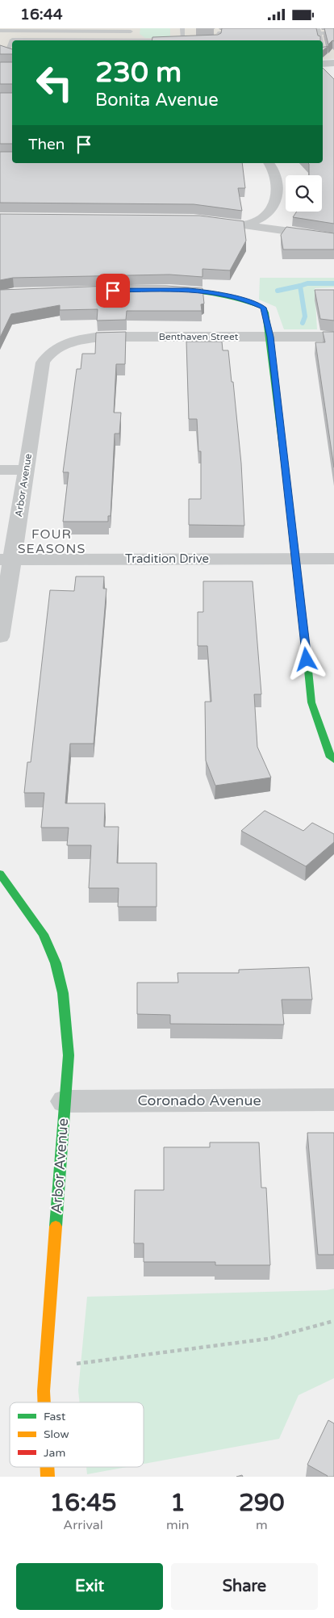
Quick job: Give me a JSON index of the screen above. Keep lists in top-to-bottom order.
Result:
{
  "streets": {
    "street": [
      "Benthaven Street",
      "Arbor Avenue",
      "Tradition Drive",
      "Coronado Avenue"
    ]
  },
  "crossings": [
    ["Benthaven Street", "Arbor Avenue"],
    ["Arbor Avenue", "Tradition Drive"],
    ["Arbor Avenue", "Coronado Avenue"]
  ],
  "districts": ["FOUR SEASONS"],
  "legend": ["Fast", "Slow", "Jam"],
  "page": {
    "status": "16:44",
    "turn": ["230 m", "Bonita Avenue"],
    "then": "Then",
    "eta": [
      "16:45",
      "Arrival",
      "1",
      "min",
      "290",
      "m"
    ],
    "buttons": ["Exit", "Share"]
  }
}
